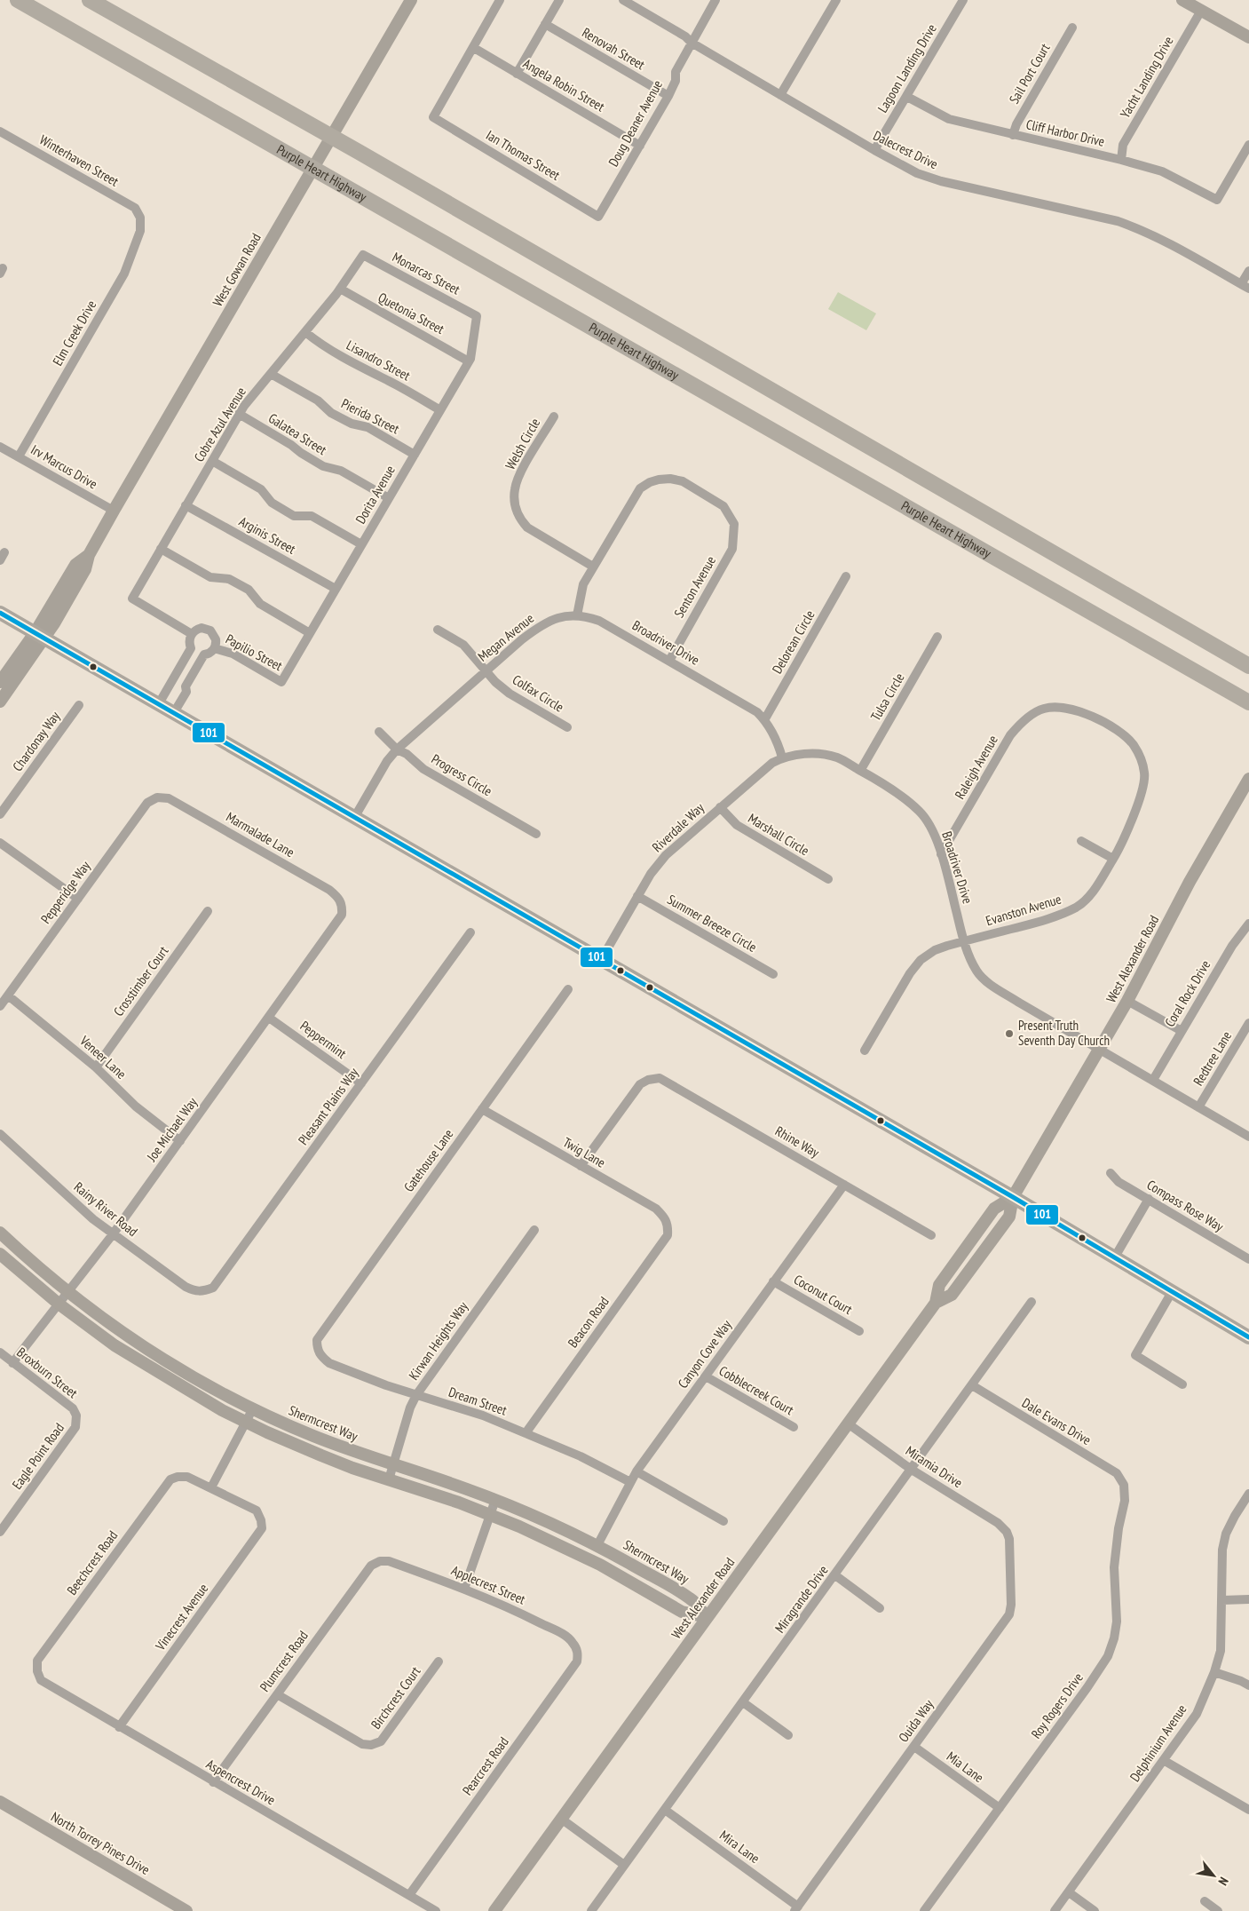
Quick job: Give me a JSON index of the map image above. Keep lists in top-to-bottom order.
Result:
{
  "streets": {
    "highway": ["Purple Heart Highway"],
    "street": [
      "Renovah Street",
      "Lagoon Landing Drive",
      "Sail Port Court",
      "Yacht Landing Drive",
      "Angela Robin Street",
      "Doug Deaner Avenue",
      "Cliff Harbor Drive",
      "Dalecrest Drive",
      "Ian Thomas Street",
      "Winterhaven Street",
      "West Gowan Road",
      "Monarcas Street",
      "Quetonia Street",
      "Elm Creek Drive",
      "Lisandro Street",
      "Pierida Street",
      "Cobre Azul Avenue",
      "Galatea Street",
      "Welsh Circle",
      "Irv Marcus Drive",
      "Dorita Avenue",
      "Arginis Street",
      "Senton Avenue",
      "Megan Avenue",
      "Delorean Circle",
      "Broadriver Drive",
      "Papilio Street",
      "Colfax Circle",
      "Tulsa Circle",
      "Chardonay Way",
      "Raleigh Avenue",
      "Progress Circle",
      "Riverdale Way",
      "Marmalade Lane",
      "Marshall Circle",
      "Pepperidge Way",
      "Evanston Avenue",
      "Summer Breeze Circle",
      "West Alexander Road",
      "Crosstimber Court",
      "Coral Rock Drive",
      "Peppermint",
      "Veneer Lane",
      "Redtree Lane",
      "Pleasant Plains Way",
      "Joe Michael Way",
      "Rhine Way",
      "Twig Lane",
      "Gatehouse Lane",
      "Compass Rose Way",
      "Rainy River Road",
      "Coconut Court",
      "Beacon Road",
      "Kirwan Heights Way",
      "Canyon Cove Way",
      "Broxburn Street",
      "Cobblecreek Court",
      "Dream Street",
      "Dale Evans Drive",
      "Shermcrest Way",
      "Eagle Point Road",
      "Miramia Drive",
      "Beechcrest Road",
      "Applecrest Street",
      "Miragrande Drive",
      "Vinecrest Avenue",
      "Plumcrest Road",
      "Birchcrest Court",
      "Roy Rogers Drive",
      "Ouida Way",
      "Delphinium Avenue",
      "Pearcrest Road",
      "Mia Lane",
      "Aspencrest Drive",
      "North Torrey Pines Drive",
      "Mira Lane"
    ]
  },
  "crossings": [
    ["Renovah Street", "Doug Deaner Avenue"],
    ["Lagoon Landing Drive", "Cliff Harbor Drive"],
    ["Lagoon Landing Drive", "Dalecrest Drive"],
    ["Sail Port Court", "Cliff Harbor Drive"],
    ["Yacht Landing Drive", "Cliff Harbor Drive"],
    ["Angela Robin Street", "Doug Deaner Avenue"],
    ["Angela Robin Street", "Ian Thomas Street"],
    ["Doug Deaner Avenue", "Dalecrest Drive"],
    ["Doug Deaner Avenue", "Ian Thomas Street"],
    ["Winterhaven Street", "Elm Creek Drive"],
    ["West Gowan Road", "Irv Marcus Drive"],
    ["Monarcas Street", "Cobre Azul Avenue"],
    ["Monarcas Street", "Dorita Avenue"],
    ["Quetonia Street", "Cobre Azul Avenue"],
    ["Quetonia Street", "Dorita Avenue"],
    ["Elm Creek Drive", "Irv Marcus Drive"],
    ["Lisandro Street", "Cobre Azul Avenue"],
    ["Lisandro Street", "Dorita Avenue"],
    ["Pierida Street", "Cobre Azul Avenue"],
    ["Pierida Street", "Dorita Avenue"],
    ["Cobre Azul Avenue", "Galatea Street"],
    ["Cobre Azul Avenue", "Arginis Street"],
    ["Cobre Azul Avenue", "Papilio Street"],
    ["Galatea Street", "Dorita Avenue"],
    ["Welsh Circle", "Senton Avenue"],
    ["Dorita Avenue", "Arginis Street"],
    ["Dorita Avenue", "Papilio Street"],
    ["Senton Avenue", "Broadriver Drive"],
    ["Megan Avenue", "Broadriver Drive"],
    ["Megan Avenue", "Colfax Circle"],
    ["Megan Avenue", "Progress Circle"],
    ["Delorean Circle", "Broadriver Drive"],
    ["Broadriver Drive", "Tulsa Circle"],
    ["Broadriver Drive", "Raleigh Avenue"],
    ["Broadriver Drive", "Riverdale Way"],
    ["Broadriver Drive", "Evanston Avenue"],
    ["Broadriver Drive", "West Alexander Road"],
    ["Broadriver Drive", "Coral Rock Drive"],
    ["Broadriver Drive", "Redtree Lane"],
    ["Raleigh Avenue", "Evanston Avenue"],
    ["Riverdale Way", "Marshall Circle"],
    ["Riverdale Way", "Summer Breeze Circle"],
    ["Marmalade Lane", "Pepperidge Way"],
    ["Marmalade Lane", "Joe Michael Way"],
    ["Pepperidge Way", "Veneer Lane"],
    ["West Alexander Road", "Shermcrest Way"],
    ["West Alexander Road", "Miramia Drive"],
    ["Crosstimber Court", "Veneer Lane"],
    ["Peppermint", "Pleasant Plains Way"],
    ["Peppermint", "Joe Michael Way"],
    ["Veneer Lane", "Joe Michael Way"],
    ["Pleasant Plains Way", "Rainy River Road"],
    ["Joe Michael Way", "Rainy River Road"],
    ["Joe Michael Way", "Broxburn Street"],
    ["Joe Michael Way", "Shermcrest Way"],
    ["Rhine Way", "Twig Lane"],
    ["Rhine Way", "Canyon Cove Way"],
    ["Twig Lane", "Gatehouse Lane"],
    ["Twig Lane", "Beacon Road"],
    ["Gatehouse Lane", "Dream Street"],
    ["Coconut Court", "Canyon Cove Way"],
    ["Beacon Road", "Dream Street"],
    ["Kirwan Heights Way", "Dream Street"],
    ["Kirwan Heights Way", "Shermcrest Way"],
    ["Canyon Cove Way", "Cobblecreek Court"],
    ["Canyon Cove Way", "Dream Street"],
    ["Canyon Cove Way", "Shermcrest Way"],
    ["Broxburn Street", "Eagle Point Road"],
    ["Dale Evans Drive", "Miragrande Drive"],
    ["Dale Evans Drive", "Roy Rogers Drive"],
    ["Miramia Drive", "Miragrande Drive"],
    ["Miramia Drive", "Ouida Way"],
    ["Beechcrest Road", "Vinecrest Avenue"],
    ["Beechcrest Road", "Aspencrest Drive"],
    ["Applecrest Street", "Plumcrest Road"],
    ["Applecrest Street", "Pearcrest Road"],
    ["Miragrande Drive", "Mira Lane"],
    ["Vinecrest Avenue", "Aspencrest Drive"],
    ["Plumcrest Road", "Birchcrest Court"],
    ["Plumcrest Road", "Aspencrest Drive"],
    ["Roy Rogers Drive", "Mia Lane"],
    ["Ouida Way", "Mia Lane"],
    ["Ouida Way", "Mira Lane"],
    ["Pearcrest Road", "Aspencrest Drive"]
  ],
  "places": ["Present Truth Seventh Day Church"],
  "lines": ["transit line 101"],
  "north": "bottom right"
}
